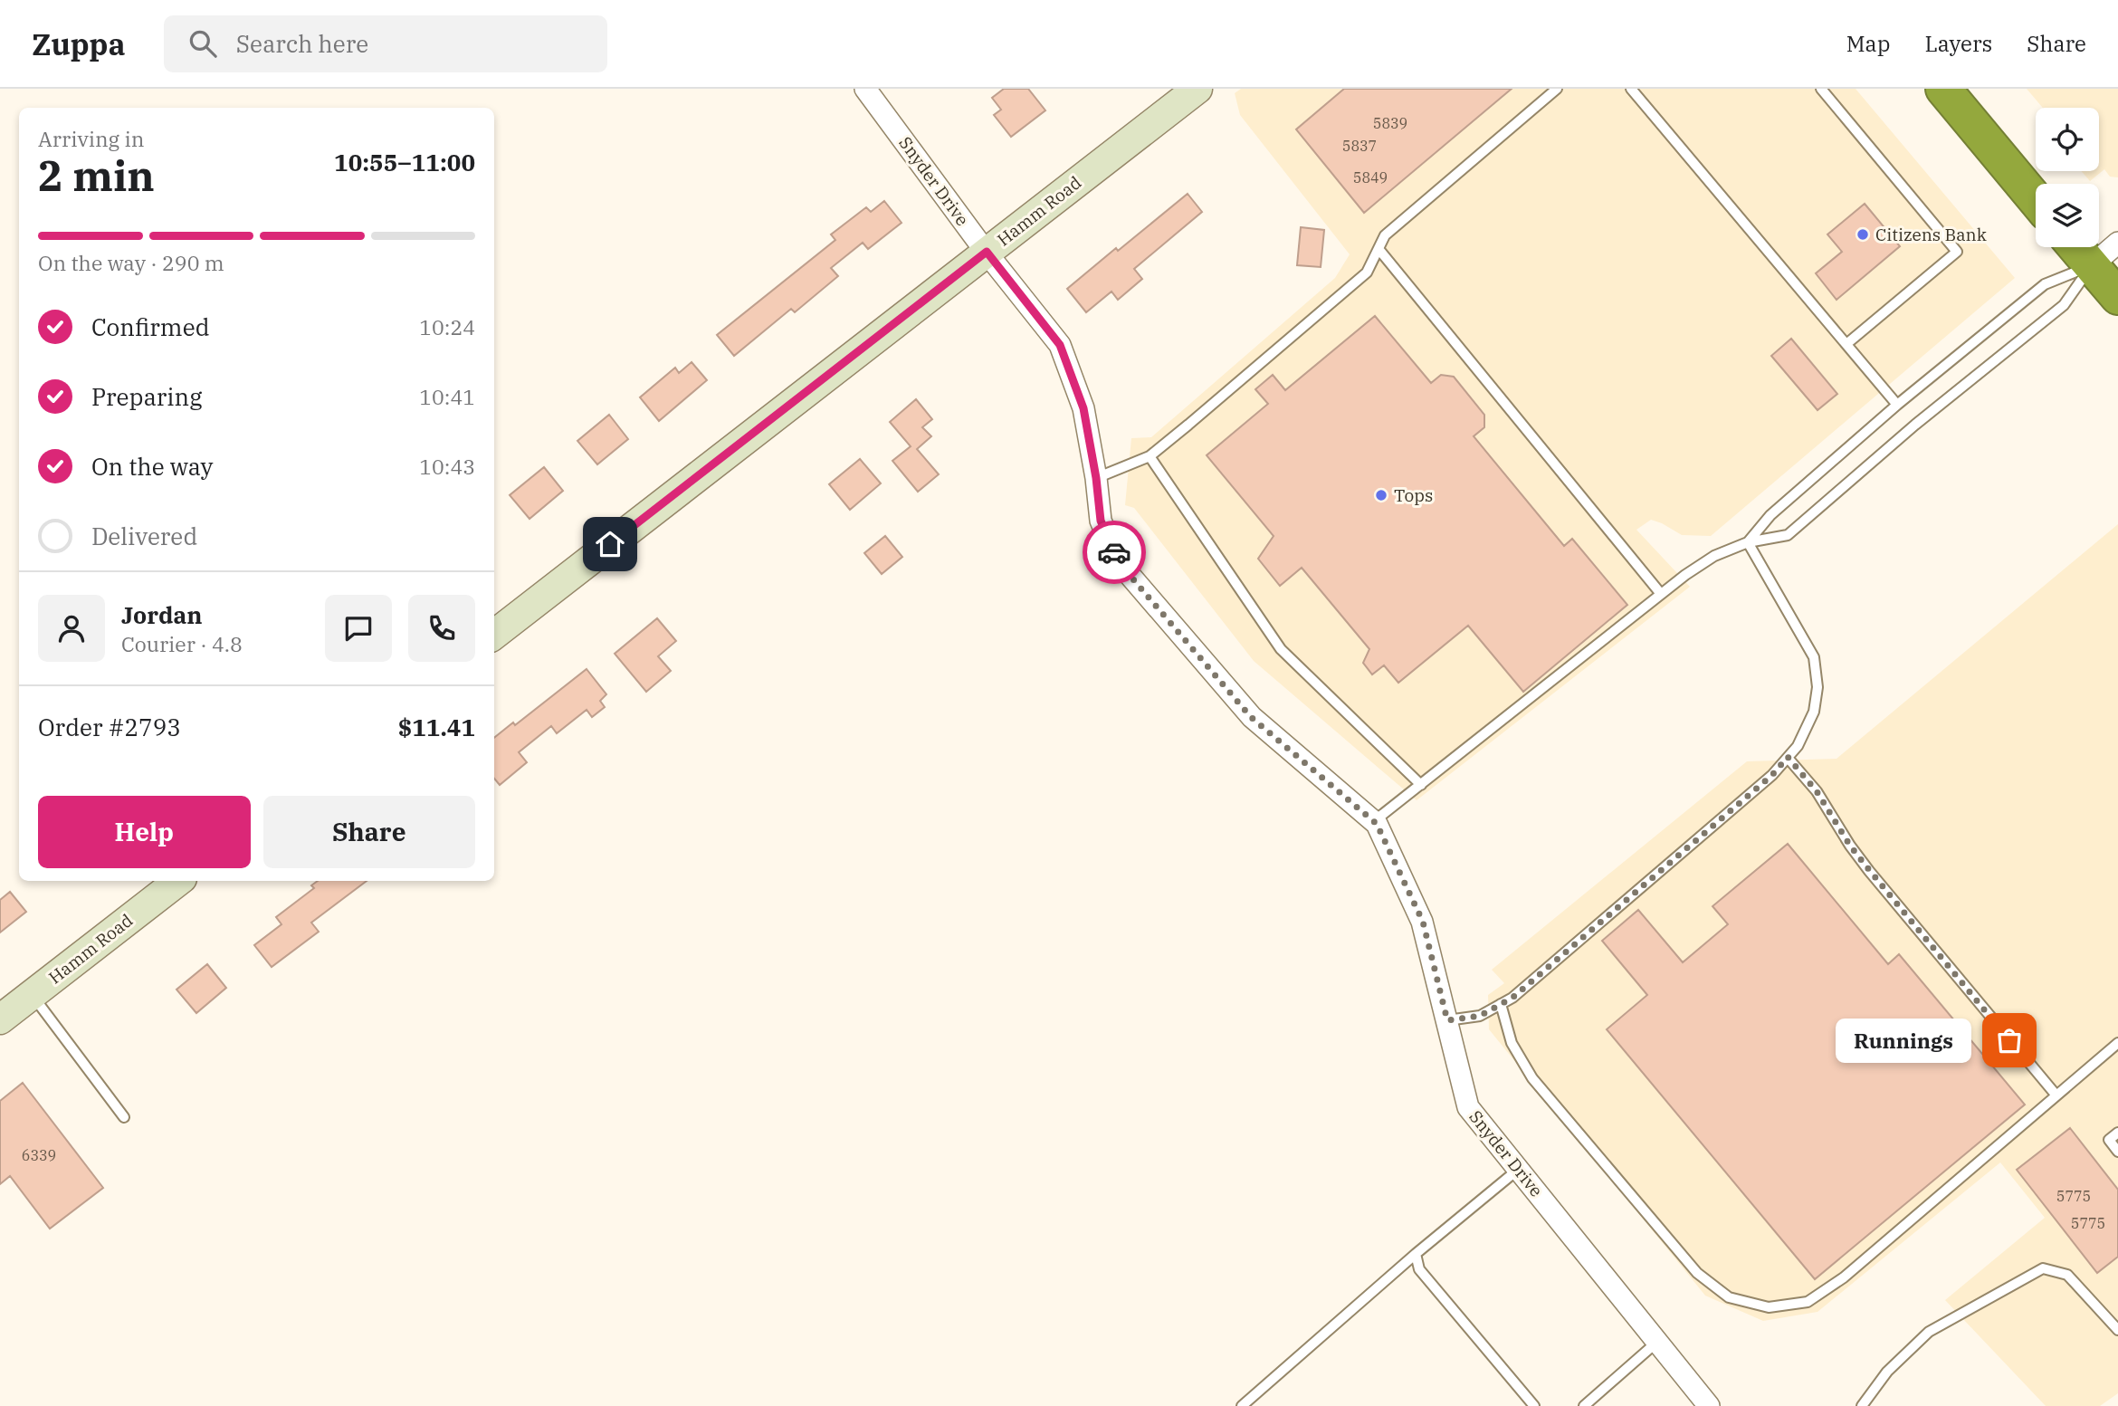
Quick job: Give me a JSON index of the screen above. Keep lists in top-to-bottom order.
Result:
{
  "streets": {
    "street": ["Snyder Drive", "Hamm Road"]
  },
  "crossings": [
    ["Snyder Drive", "Hamm Road"]
  ],
  "places": ["Citizens Bank", "Tops", "Runnings"],
  "house_numbers": [
    "5839",
    "5837",
    "5849",
    "6339",
    "5775",
    "5775"
  ],
  "page": {
    "header": "Zuppa",
    "search": "Search here",
    "nav": ["Map", "Layers", "Share"],
    "heading": ["2 min", "Arriving in", "10:55–11:00"],
    "panel": [
      "Jordan",
      "Courier · 4.8",
      "Order #2793",
      "$11.41"
    ],
    "bar": "On the way · 290 m",
    "list": [
      ["Confirmed", "10:24"],
      ["Preparing", "10:41"],
      ["On the way", "10:43"],
      "Delivered"
    ],
    "buttons": ["Help", "Share"],
    "bubble": "Runnings"
  }
}
